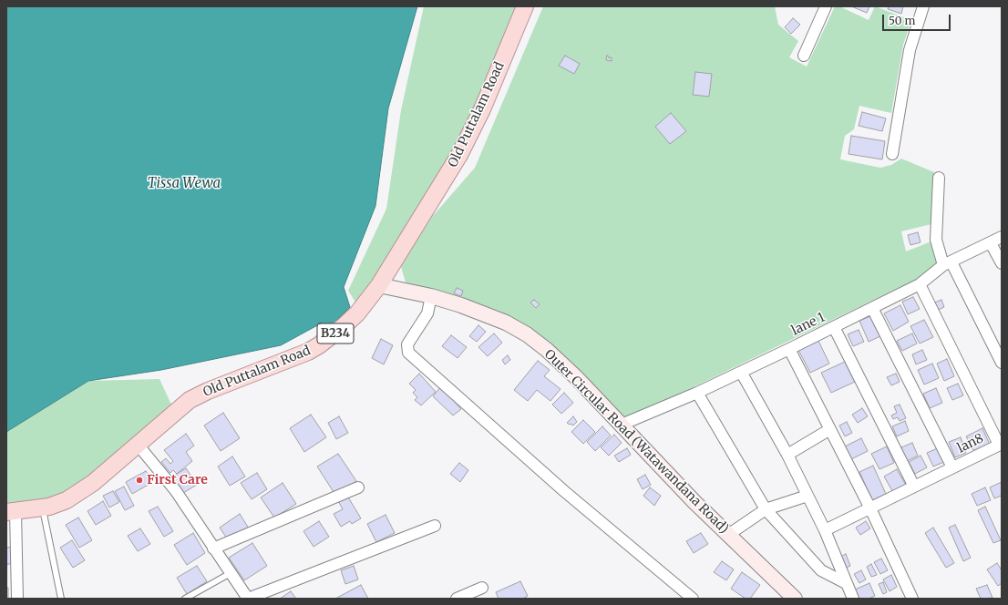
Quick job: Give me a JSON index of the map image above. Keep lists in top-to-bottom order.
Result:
{
  "streets": {
    "main road": ["Old Puttalam Road", "B234", "Outer Circular Road (Watawandana Road)"],
    "street": ["lane 1", "lan8"]
  },
  "crossings": [
    ["Old Puttalam Road", "Outer Circular Road (Watawandana Road)"],
    ["lane 1", "Outer Circular Road (Watawandana Road)"]
  ],
  "water": ["Tissa Wewa"],
  "places": ["First Care"],
  "scale_bar": "50 m"
}
